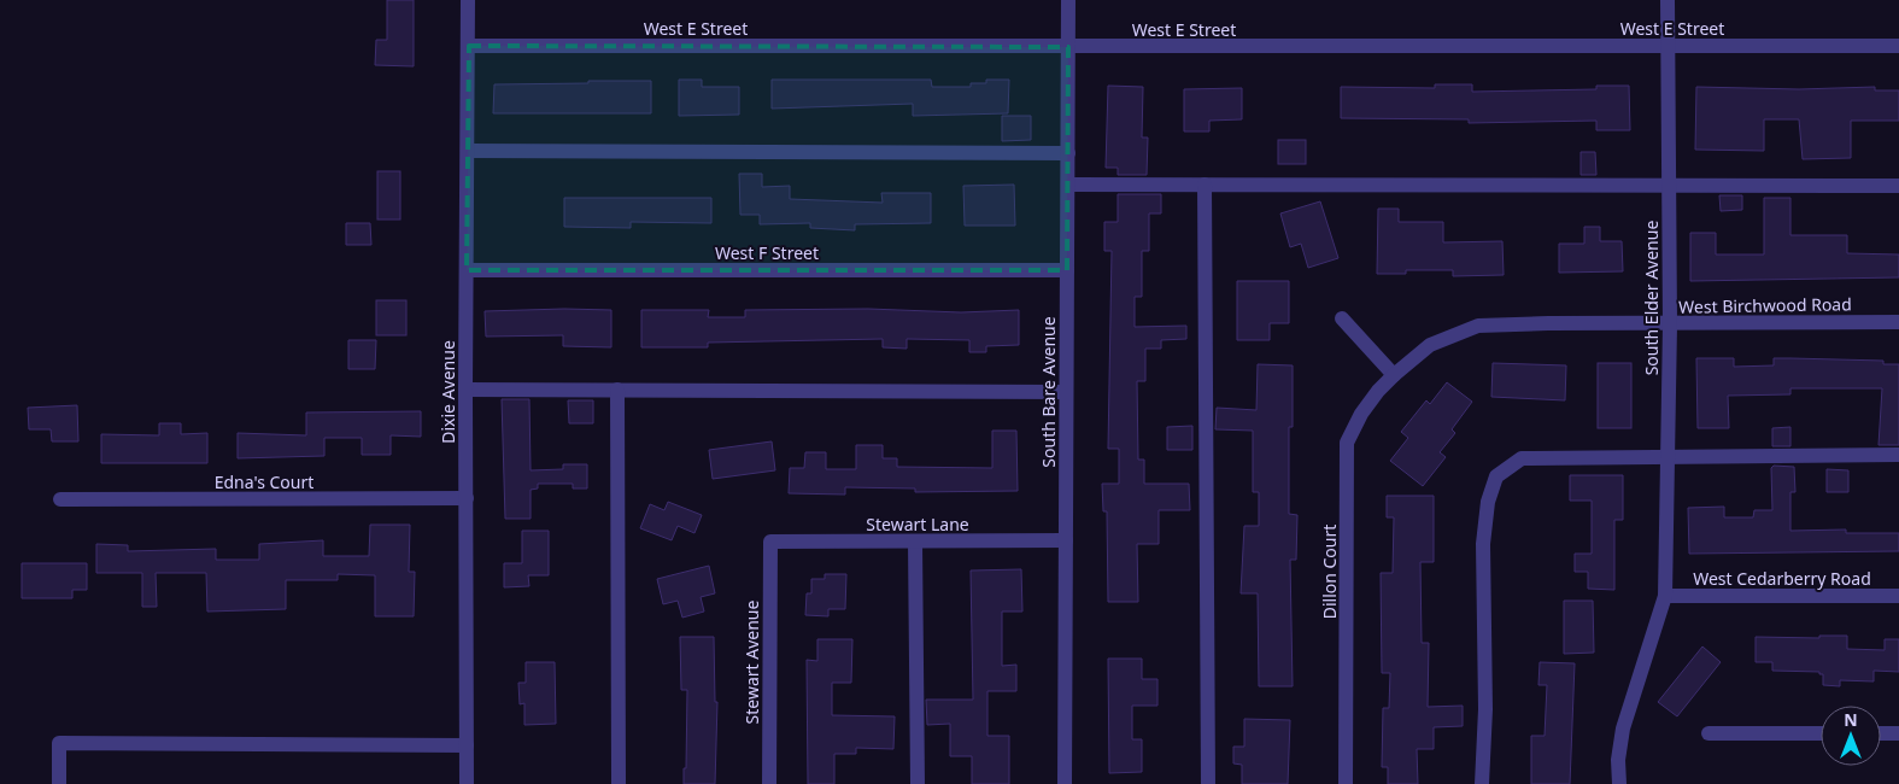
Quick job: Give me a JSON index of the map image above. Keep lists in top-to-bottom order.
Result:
{
  "streets": {
    "street": [
      "West E Street",
      "West F Street",
      "South Elder Avenue",
      "West Birchwood Road",
      "Dixie Avenue",
      "South Bare Avenue",
      "Edna's Court",
      "Stewart Lane",
      "Dillon Court",
      "West Cedarberry Road",
      "Stewart Avenue"
    ]
  },
  "crossings": [
    ["West E Street", "South Elder Avenue"],
    ["West E Street", "Dixie Avenue"],
    ["West E Street", "South Bare Avenue"],
    ["West F Street", "Dixie Avenue"],
    ["West F Street", "South Bare Avenue"],
    ["South Elder Avenue", "West Birchwood Road"],
    ["South Elder Avenue", "West Cedarberry Road"],
    ["West Birchwood Road", "Dillon Court"],
    ["Dixie Avenue", "Edna's Court"],
    ["South Bare Avenue", "Stewart Lane"],
    ["Stewart Lane", "Stewart Avenue"]
  ],
  "north": "top"
}
